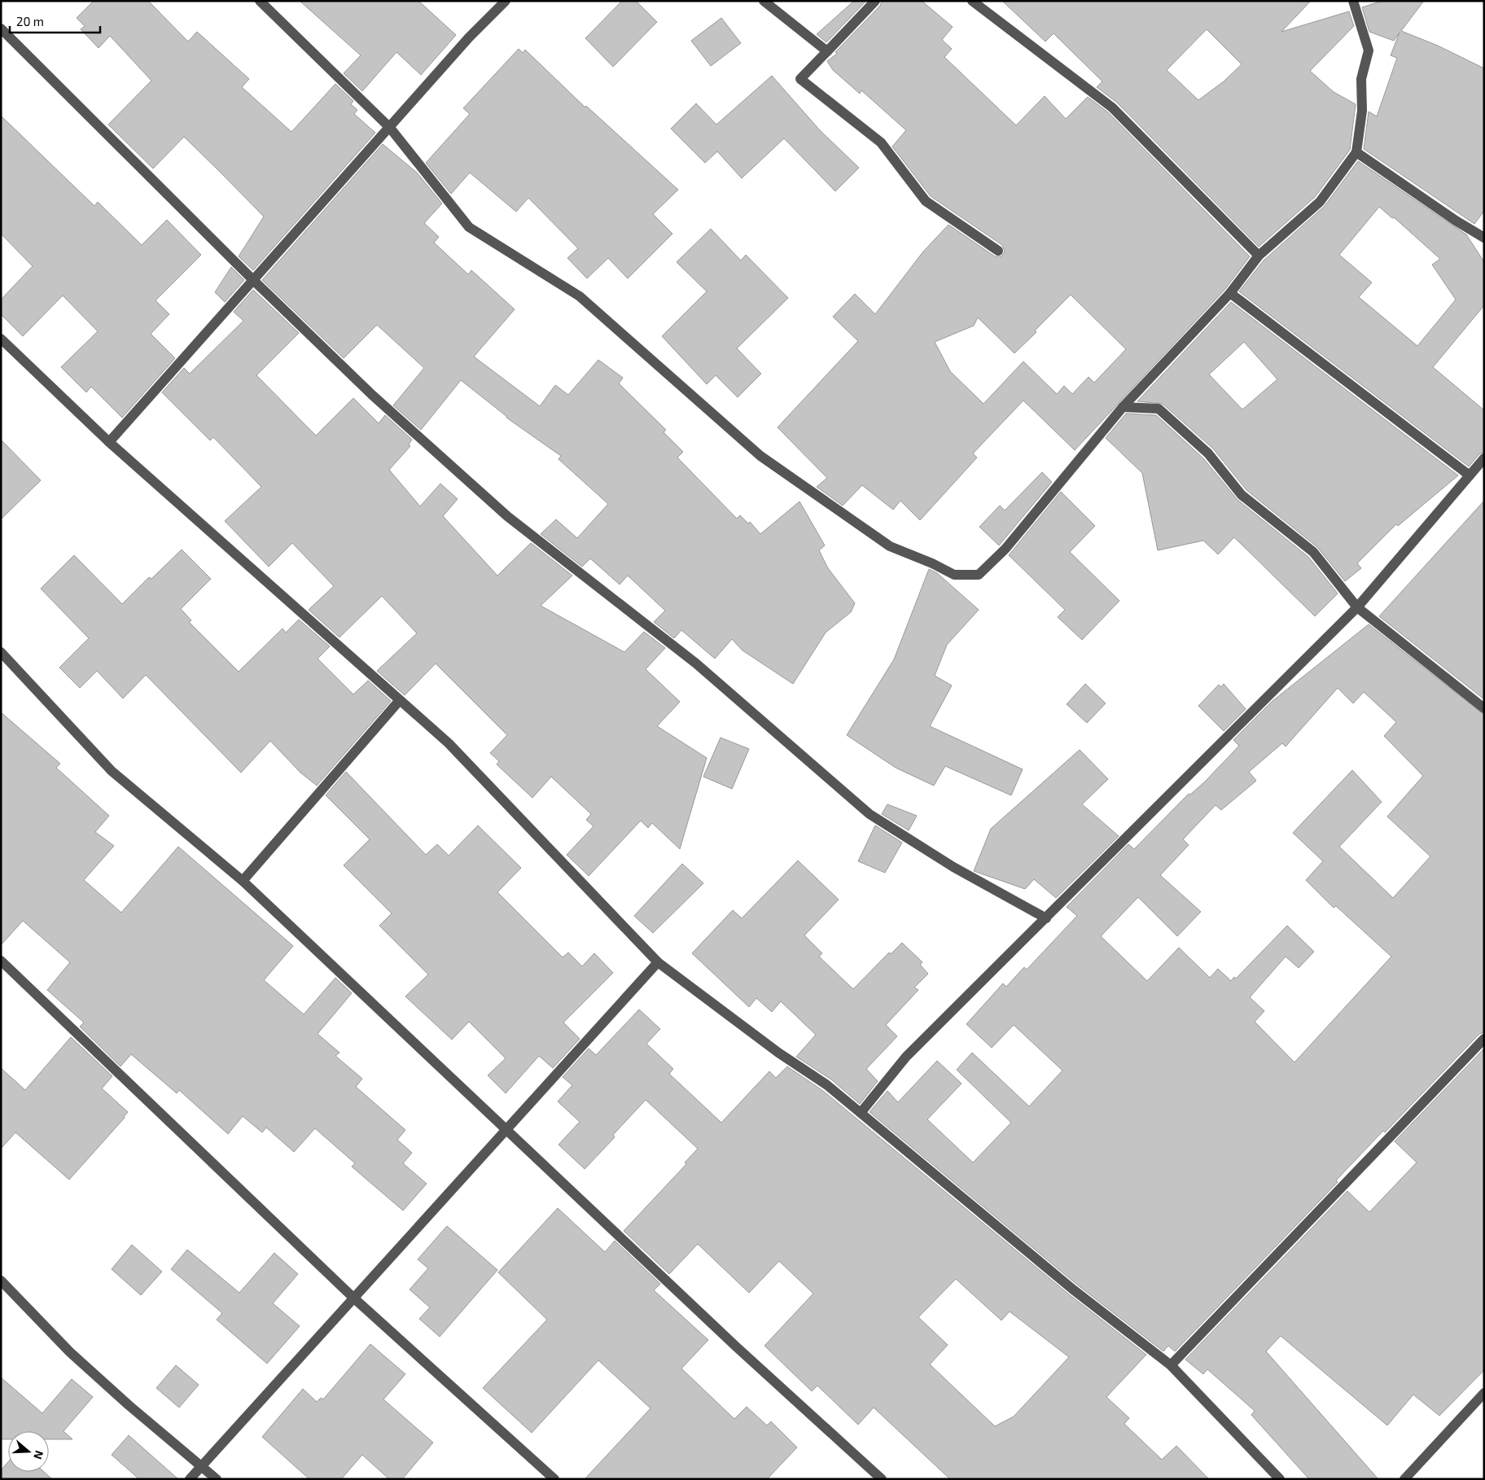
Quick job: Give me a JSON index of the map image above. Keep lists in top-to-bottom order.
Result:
{
  "scale_bar": "20 m",
  "north": "right"
}
